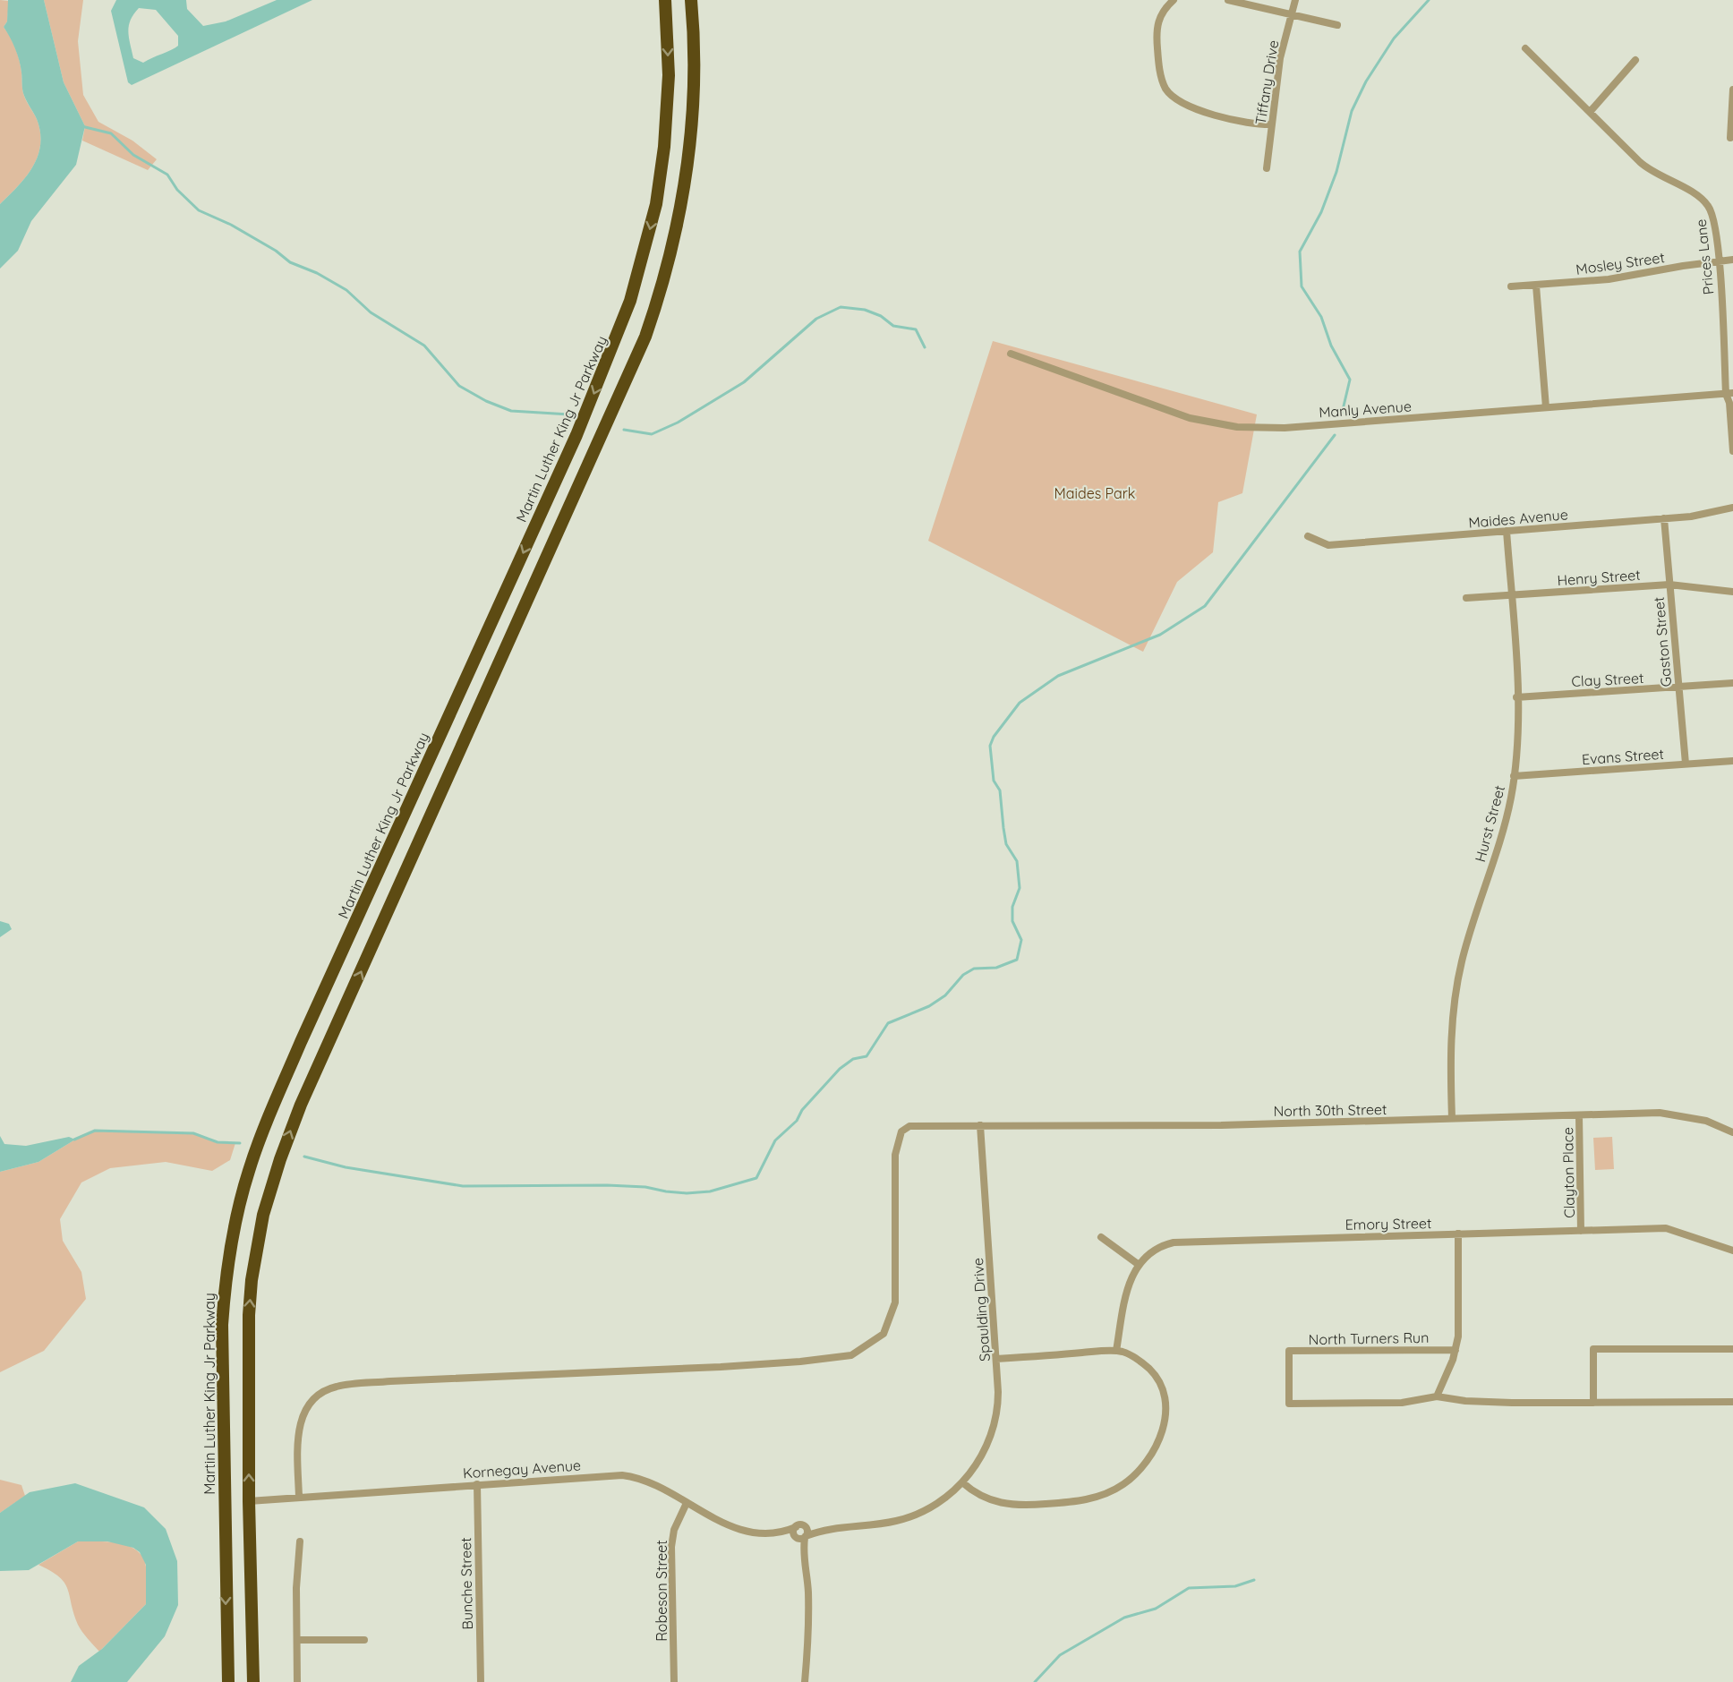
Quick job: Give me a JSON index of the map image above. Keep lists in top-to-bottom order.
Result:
{
  "streets": {
    "highway": ["Martin Luther King Jr Parkway"],
    "street": [
      "Tiffany Drive",
      "Prices Lane",
      "Mosley Street",
      "Manly Avenue",
      "Maides Avenue",
      "Henry Street",
      "Gaston Street",
      "Clay Street",
      "Evans Street",
      "Hurst Street",
      "North 30th Street",
      "Clayton Place",
      "Emory Street",
      "Spaulding Drive",
      "North Turners Run",
      "Kornegay Avenue",
      "Bunche Street",
      "Robeson Street"
    ]
  },
  "crossings": [
    ["Prices Lane", "Mosley Street"],
    ["Prices Lane", "Manly Avenue"],
    ["Maides Avenue", "Gaston Street"],
    ["Maides Avenue", "Hurst Street"],
    ["Henry Street", "Gaston Street"],
    ["Henry Street", "Hurst Street"],
    ["Gaston Street", "Clay Street"],
    ["Gaston Street", "Evans Street"],
    ["Clay Street", "Hurst Street"],
    ["Evans Street", "Hurst Street"],
    ["Hurst Street", "North 30th Street"],
    ["North 30th Street", "Clayton Place"],
    ["North 30th Street", "Spaulding Drive"],
    ["North 30th Street", "Kornegay Avenue"],
    ["Clayton Place", "Emory Street"],
    ["Kornegay Avenue", "Bunche Street"],
    ["Kornegay Avenue", "Robeson Street"]
  ],
  "parks": ["Maides Park"]
}
